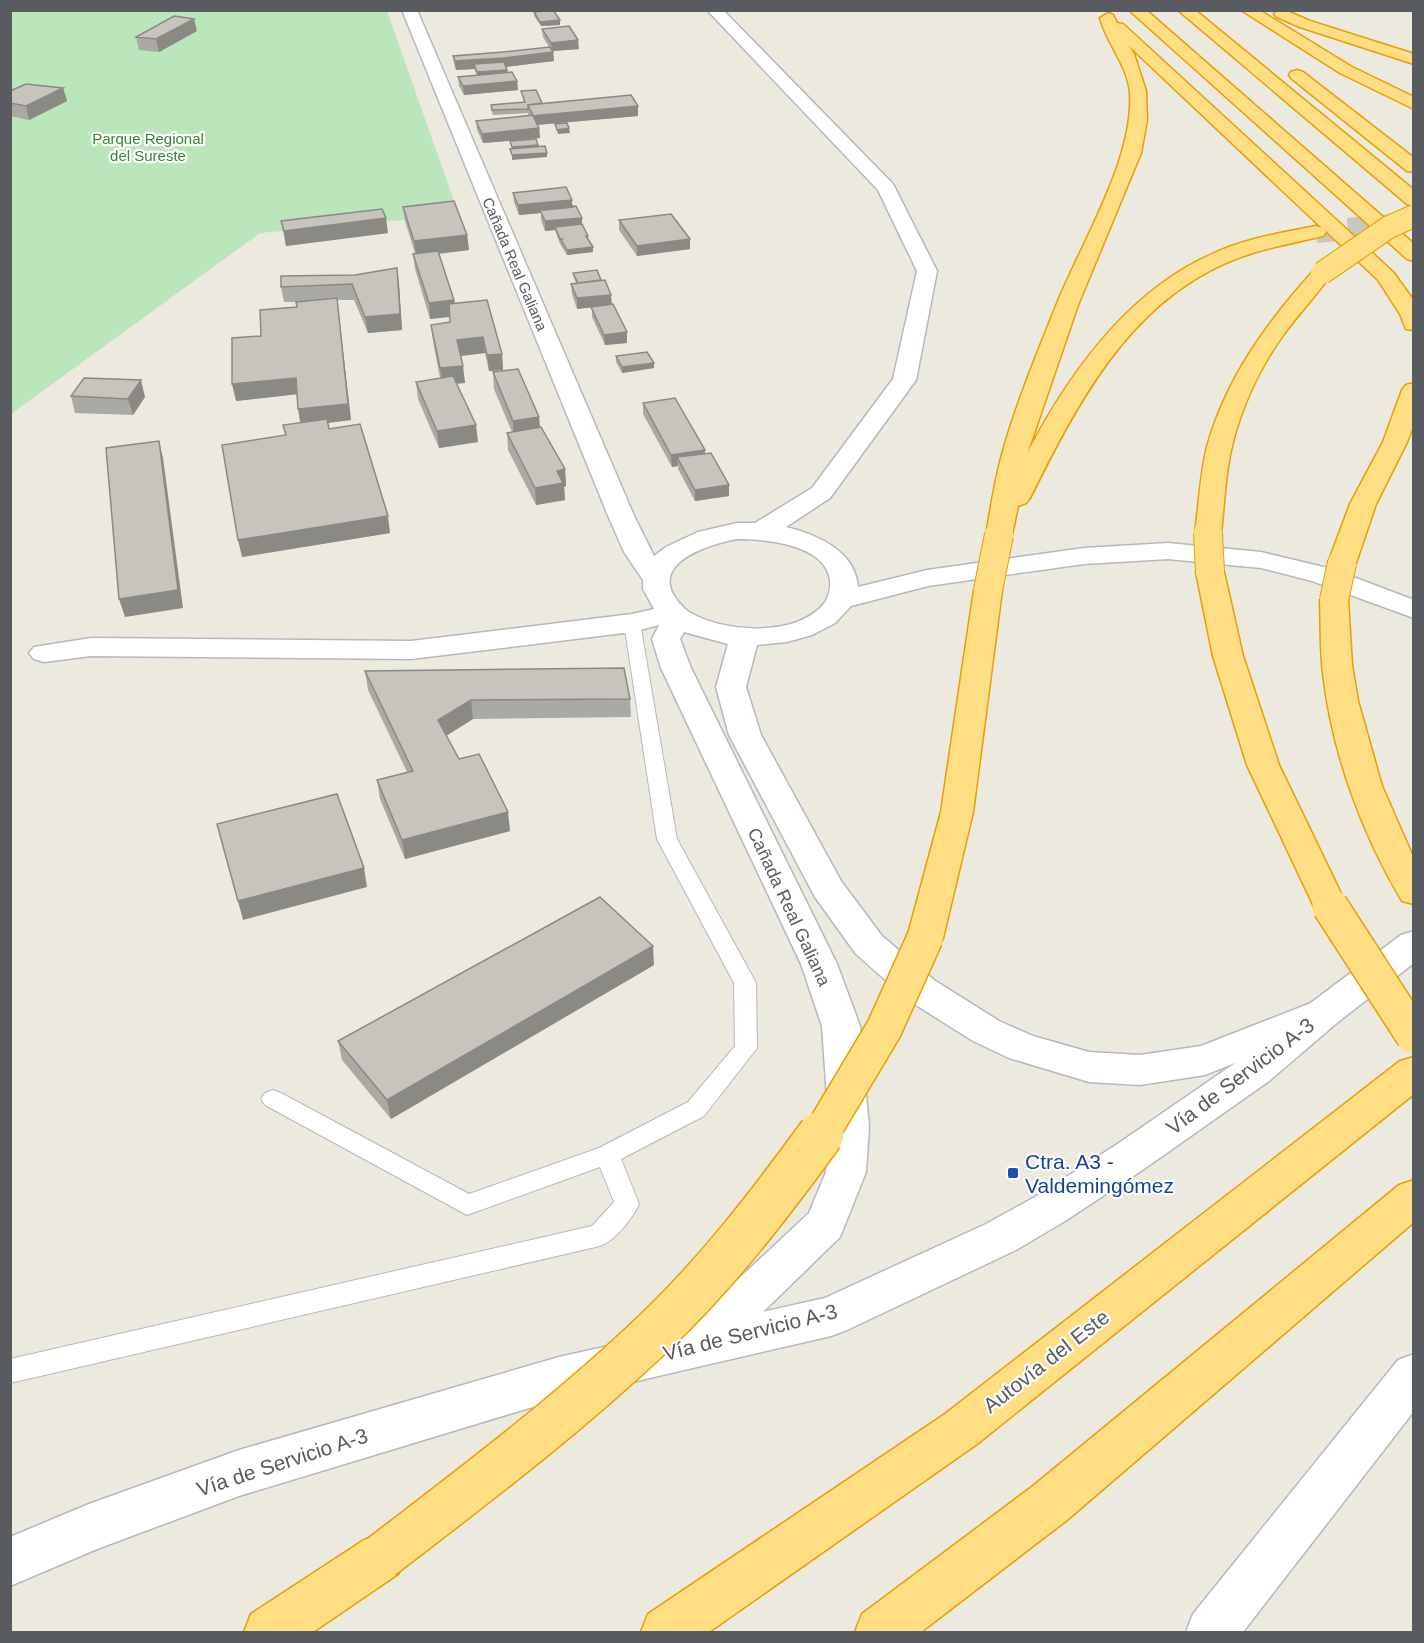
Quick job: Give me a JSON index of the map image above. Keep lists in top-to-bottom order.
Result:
{
  "streets": {
    "highway": ["Autovía del Este"],
    "street": ["Cañada Real Galiana", "Vía de Servicio A-3"]
  },
  "crossings": [
    ["Cañada Real Galiana", "Vía de Servicio A-3"]
  ],
  "parks": ["Parque Regional del Sureste"],
  "places": {
    "transit": ["Ctra. A3 - Valdemingómez"]
  }
}
